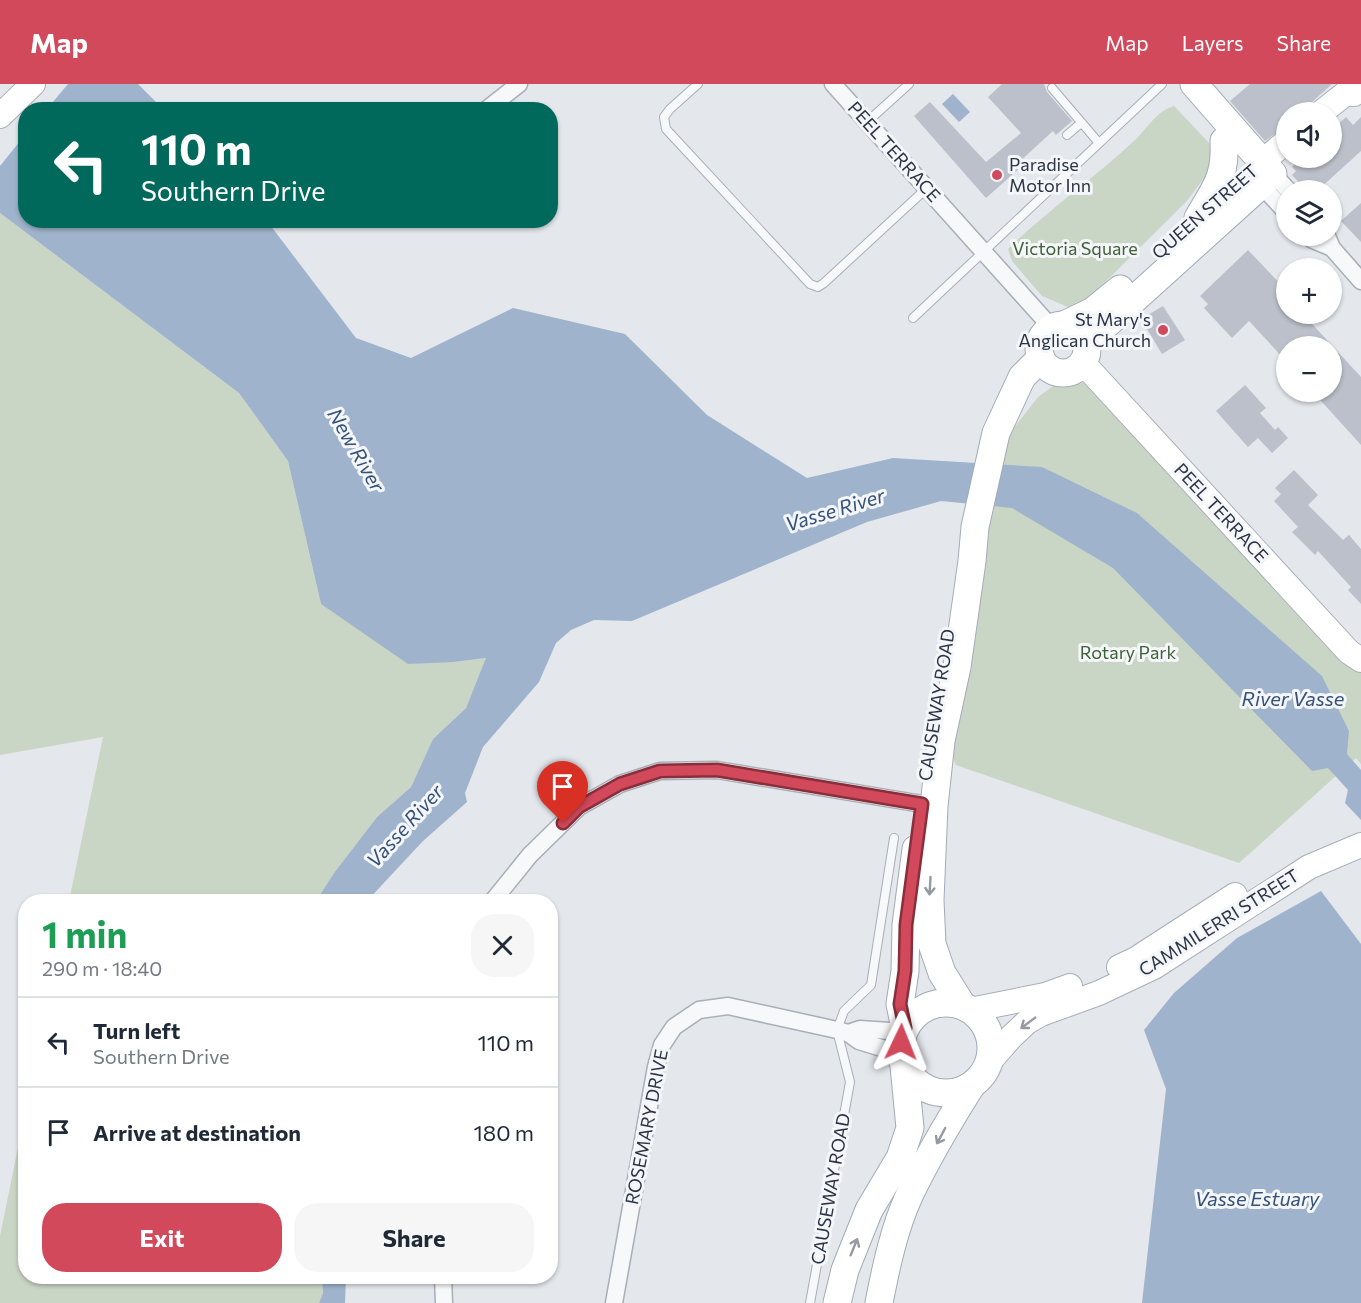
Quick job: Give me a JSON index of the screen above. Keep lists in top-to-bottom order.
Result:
{
  "streets": {
    "main road": [
      "PEEL TERRACE",
      "QUEEN STREET",
      "CAUSEWAY ROAD",
      "CAMMILERRI STREET"
    ],
    "street": ["ROSEMARY DRIVE"]
  },
  "crossings": [
    ["PEEL TERRACE", "QUEEN STREET"],
    ["PEEL TERRACE", "CAUSEWAY ROAD"],
    ["QUEEN STREET", "CAUSEWAY ROAD"],
    ["CAUSEWAY ROAD", "CAMMILERRI STREET"],
    ["CAUSEWAY ROAD", "ROSEMARY DRIVE"],
    ["CAMMILERRI STREET", "ROSEMARY DRIVE"]
  ],
  "water": [
    "New River",
    "Vasse River",
    "River Vasse",
    "Vasse Estuary"
  ],
  "parks": ["Victoria Square", "Rotary Park"],
  "places": ["Paradise Motor Inn", "St Mary's Anglican Church"],
  "page": {
    "header": "Map",
    "nav": ["Map", "Layers", "Share"],
    "map_buttons": ["+", "−"],
    "turn": ["110 m", "Southern Drive"],
    "heading": ["1 min", "290 m · 18:40"],
    "list": [
      {
        "name": "Turn left",
        "note": "Southern Drive",
        "value": "110 m"
      },
      {
        "name": "Arrive at destination",
        "value": "180 m"
      }
    ],
    "buttons": ["Exit", "Share"]
  }
}
